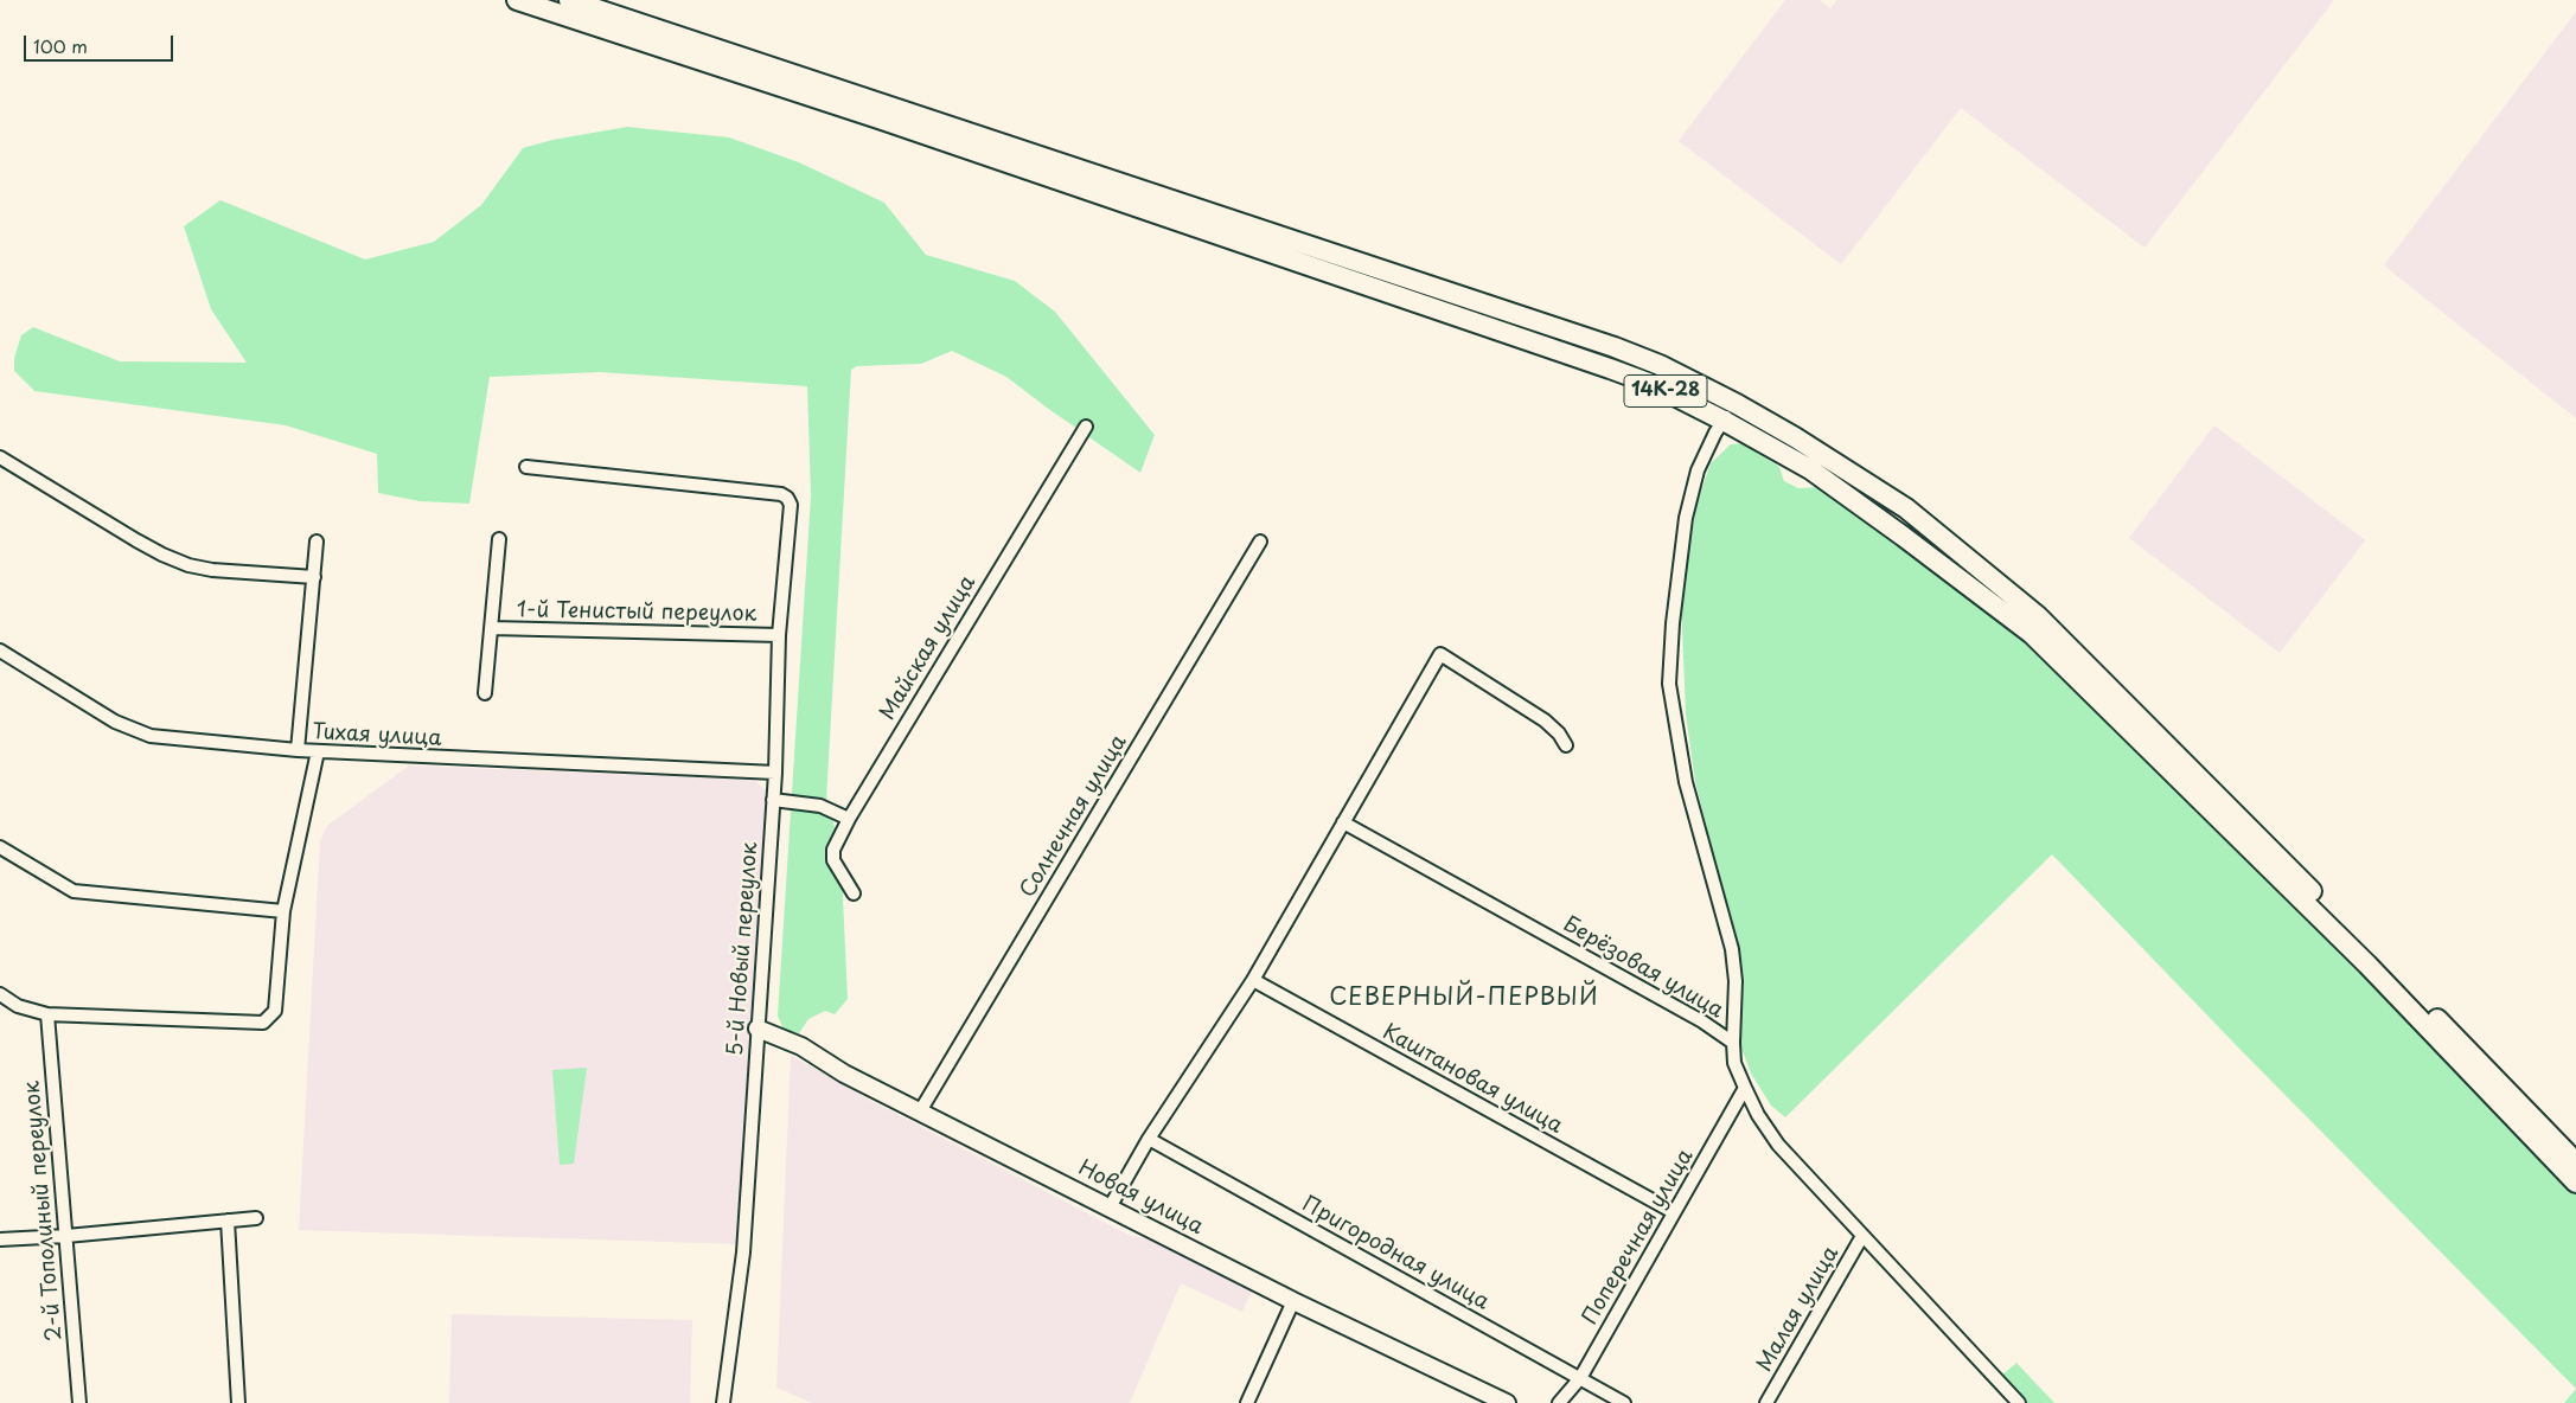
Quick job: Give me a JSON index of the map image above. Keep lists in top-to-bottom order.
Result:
{
  "streets": {
    "main road": ["14К-28"],
    "street": [
      "1-й Тенистый переулок",
      "Майская улица",
      "Тихая улица",
      "Солнечная улица",
      "5-й Новый переулок",
      "Берёзовая улица",
      "Каштановая улица",
      "Новая улица",
      "2-й Тополиный переулок",
      "Поперечная улица",
      "Пригородная улица",
      "Малая улица"
    ]
  },
  "crossings": [
    ["1-й Тенистый переулок", "5-й Новый переулок"],
    ["Тихая улица", "5-й Новый переулок"],
    ["Солнечная улица", "Новая улица"],
    ["5-й Новый переулок", "Новая улица"],
    ["Берёзовая улица", "Поперечная улица"],
    ["Берёзовая улица", "Малая улица"],
    ["Каштановая улица", "Поперечная улица"],
    ["Поперечная улица", "Пригородная улица"]
  ],
  "districts": ["СЕВЕРНЫЙ-ПЕРВЫЙ"],
  "scale_bar": "100 m"
}
